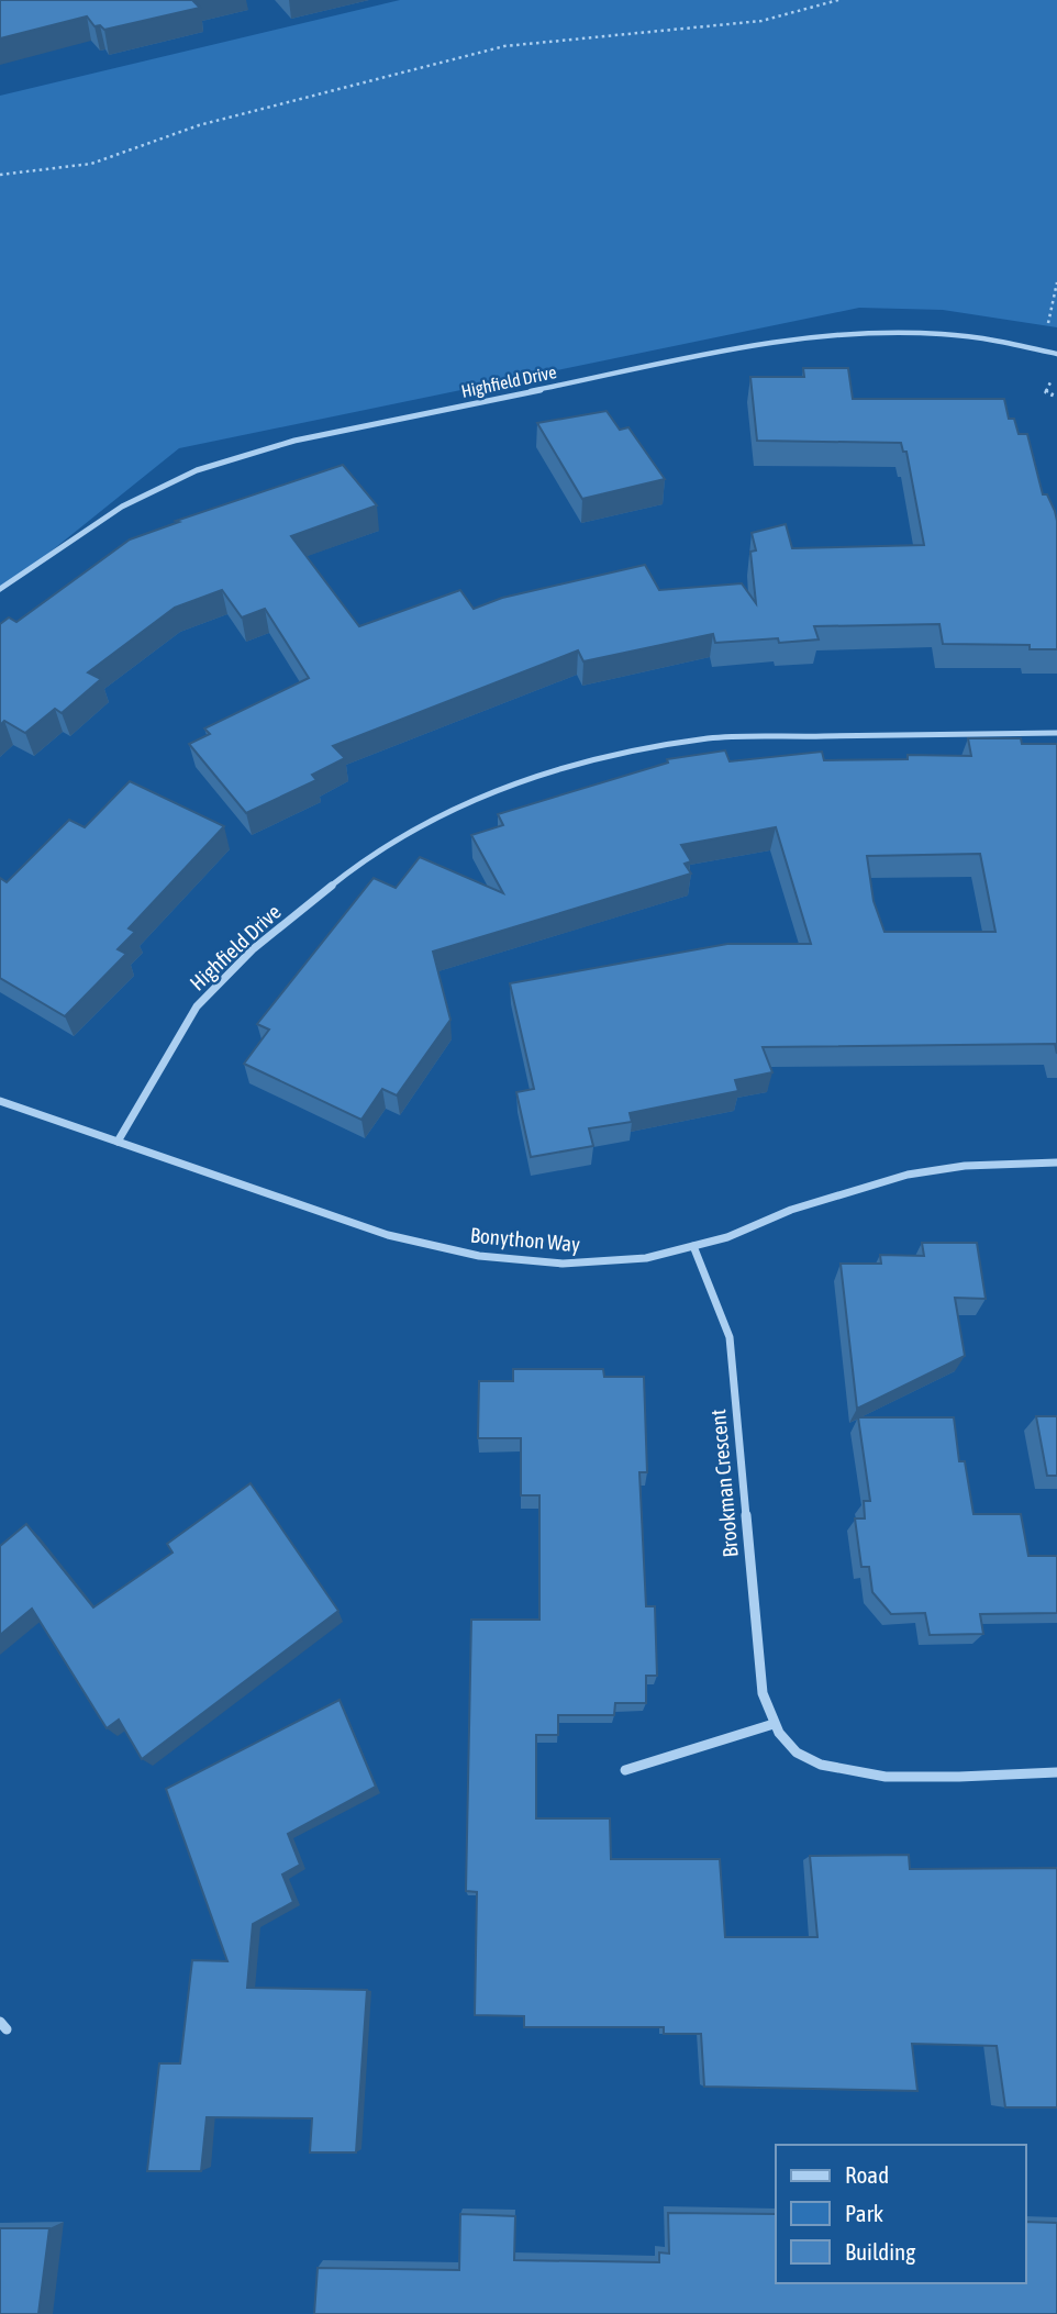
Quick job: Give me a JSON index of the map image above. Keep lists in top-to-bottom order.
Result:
{
  "streets": {
    "street": ["Highfield Drive", "Bonython Way", "Brookman Crescent"]
  },
  "crossings": [
    ["Highfield Drive", "Bonython Way"],
    ["Bonython Way", "Brookman Crescent"]
  ],
  "legend": ["Road", "Park", "Building"]
}
